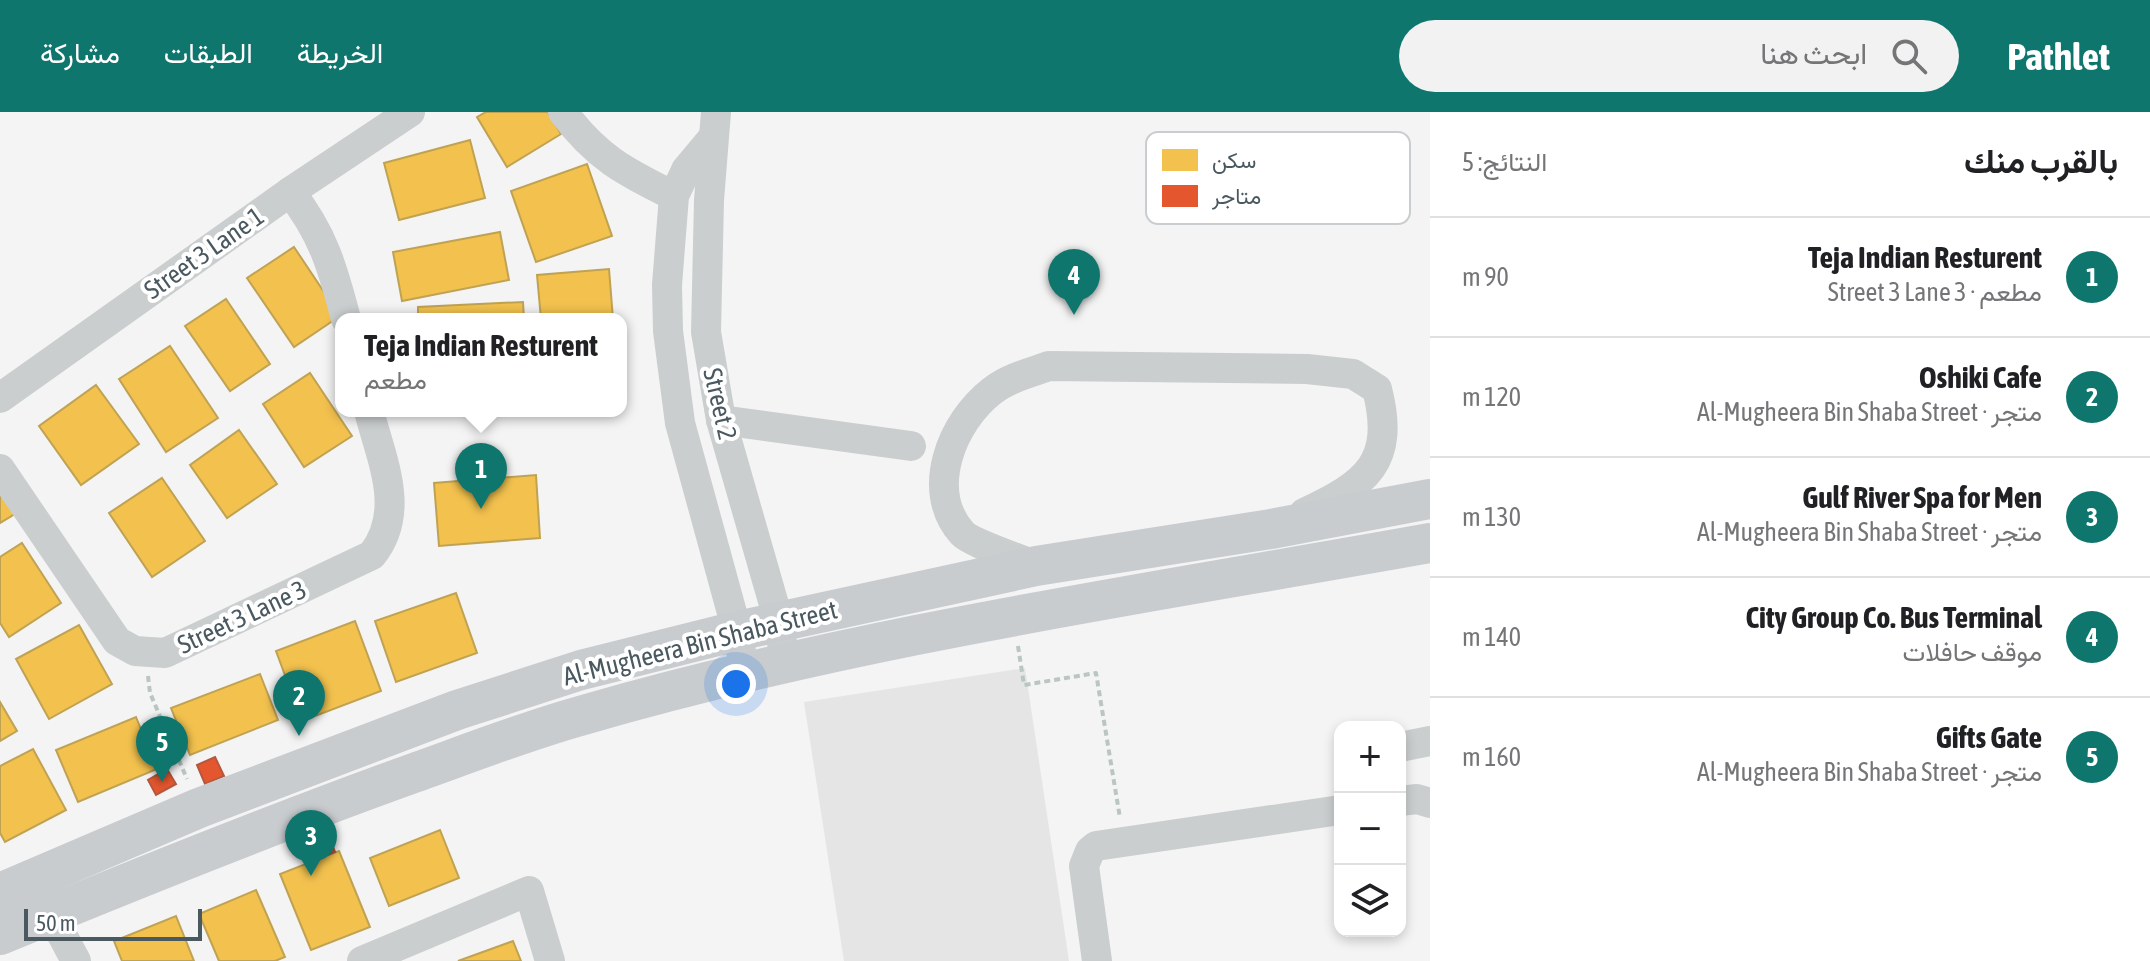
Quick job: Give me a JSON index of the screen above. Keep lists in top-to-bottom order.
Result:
{
  "streets": {
    "main road": ["Al-Mugheera Bin Shaba Street"],
    "street": ["Street 3 Lane 1", "Street 2", "Street 3 Lane 3"]
  },
  "crossings": [
    ["Street 2", "Al-Mugheera Bin Shaba Street"]
  ],
  "legend": ["سكن", "متاجر"],
  "scale_bar": "50 m",
  "page": {
    "header": "Pathlet",
    "search": "ابحث هنا",
    "nav": ["الخريطة", "الطبقات", "مشاركة"],
    "heading": ["بالقرب منك", "النتائج: 5"],
    "list": [
      {
        "mark": "1",
        "name": "Teja Indian Resturent",
        "note": "مطعم · Street 3 Lane 3",
        "value": "90 m"
      },
      {
        "mark": "2",
        "name": "Oshiki Cafe",
        "note": "متجر · Al-Mugheera Bin Shaba Street",
        "value": "120 m"
      },
      {
        "mark": "3",
        "name": "Gulf River Spa for Men",
        "note": "متجر · Al-Mugheera Bin Shaba Street",
        "value": "130 m"
      },
      {
        "mark": "4",
        "name": "City Group Co. Bus Terminal",
        "note": "موقف حافلات",
        "value": "140 m"
      },
      {
        "mark": "5",
        "name": "Gifts Gate",
        "note": "متجر · Al-Mugheera Bin Shaba Street",
        "value": "160 m"
      }
    ],
    "pins": [
      "4",
      "1",
      "2",
      "5",
      "3"
    ],
    "popup": ["Teja Indian Resturent", "مطعم"],
    "map_buttons": ["+", "−"],
    "scale": "50 m"
  }
}
